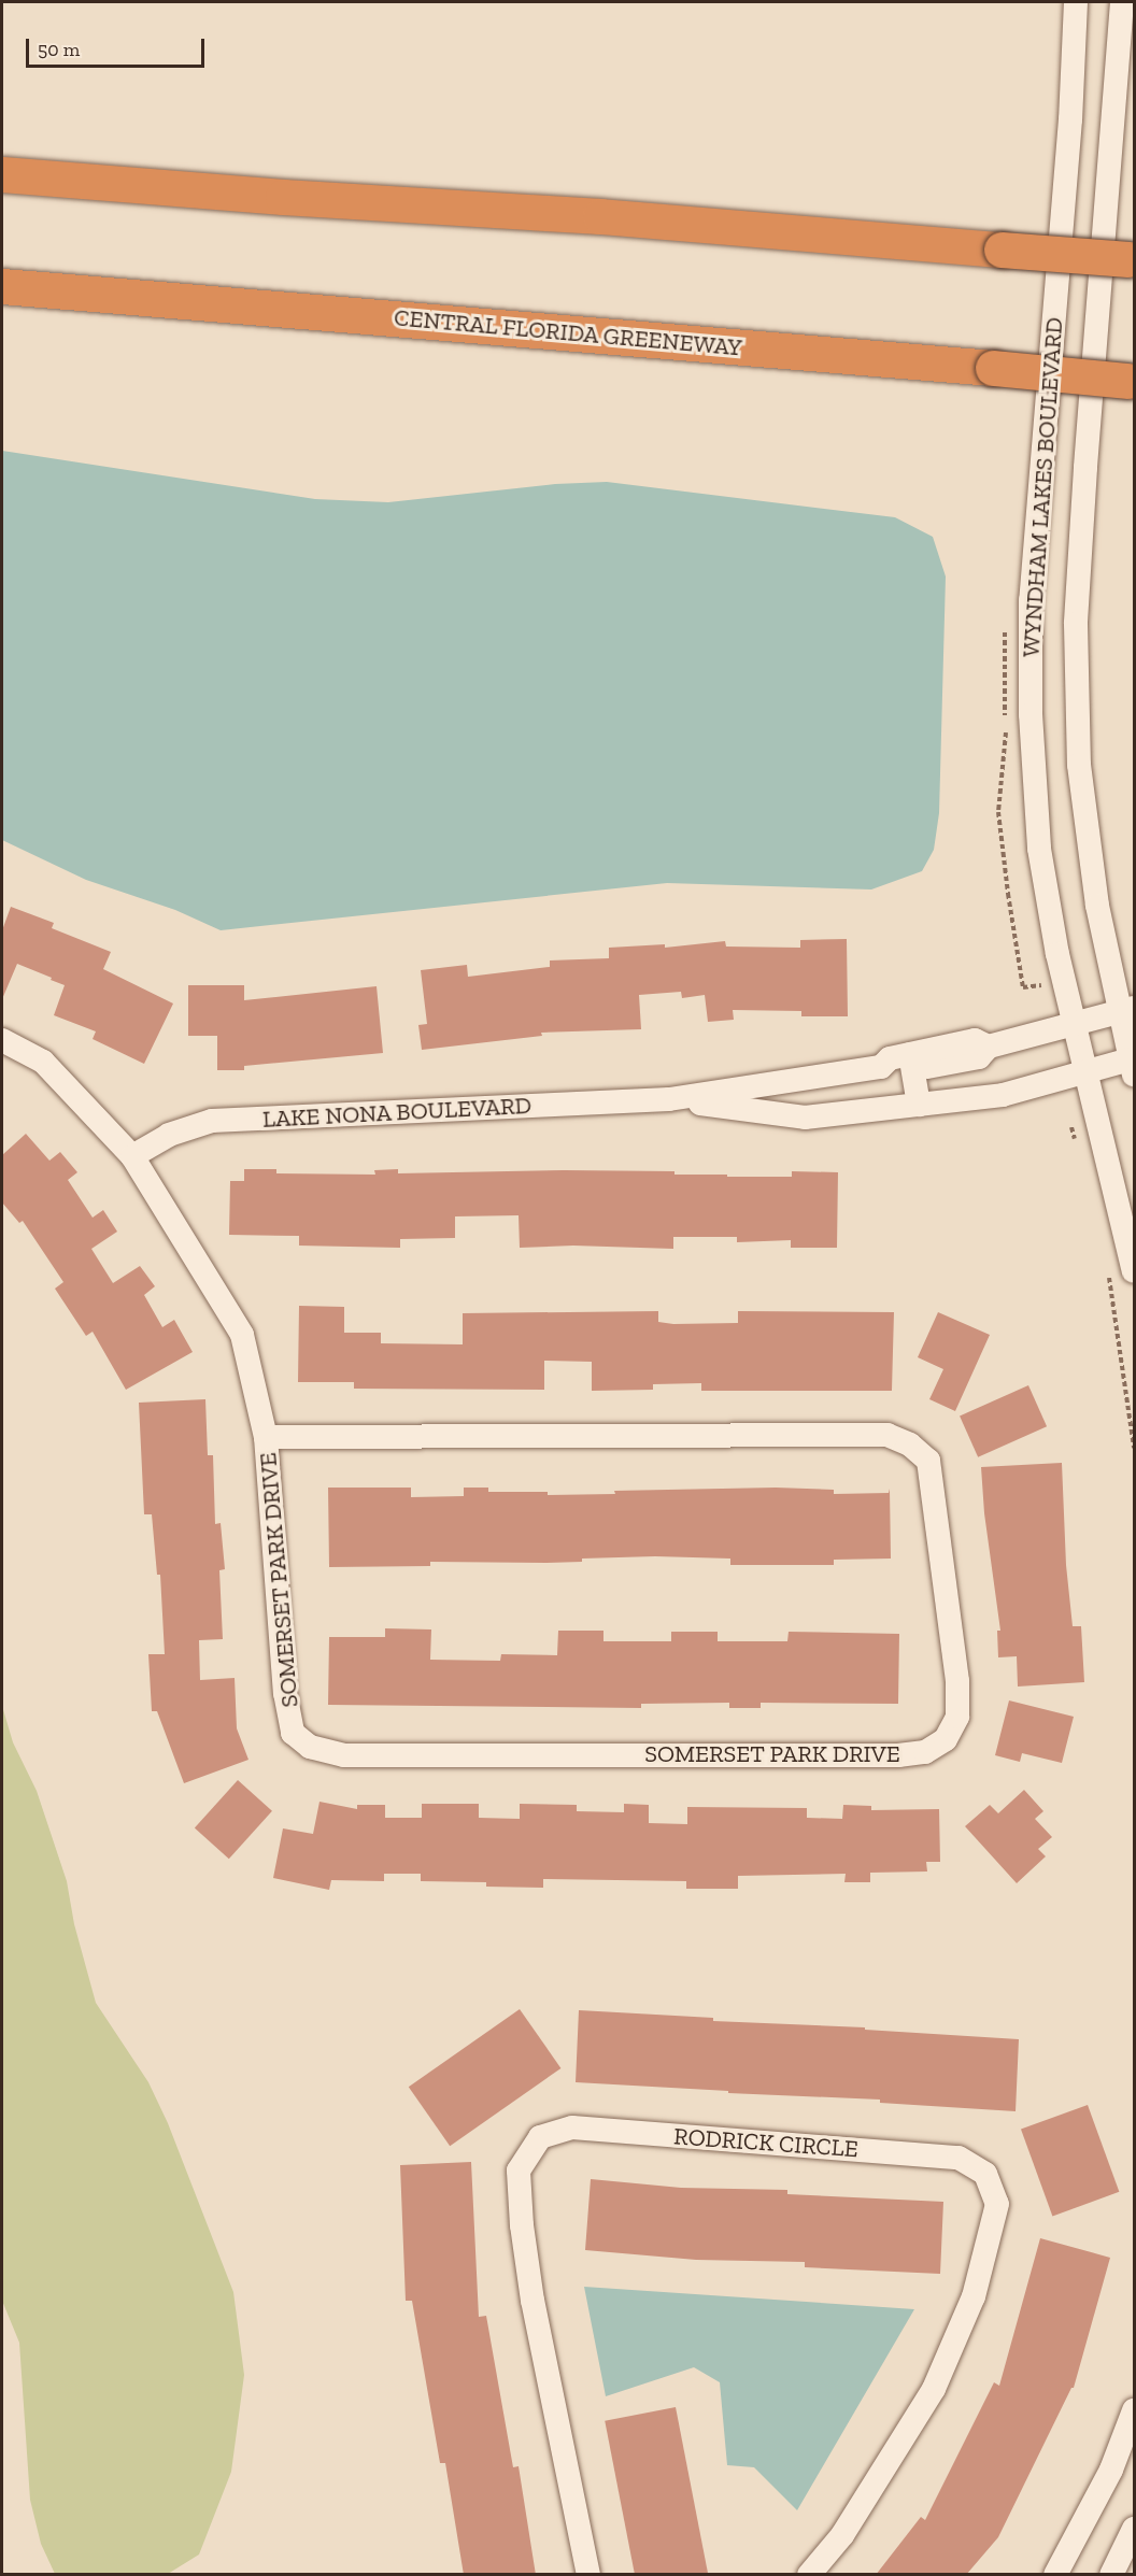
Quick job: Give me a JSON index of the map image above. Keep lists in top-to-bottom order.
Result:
{
  "streets": {
    "highway": ["CENTRAL FLORIDA GREENEWAY"],
    "street": [
      "WYNDHAM LAKES BOULEVARD",
      "LAKE NONA BOULEVARD",
      "SOMERSET PARK DRIVE",
      "RODRICK CIRCLE"
    ]
  },
  "crossings": [
    ["WYNDHAM LAKES BOULEVARD", "LAKE NONA BOULEVARD"],
    ["LAKE NONA BOULEVARD", "SOMERSET PARK DRIVE"]
  ],
  "scale_bar": "50 m"
}
